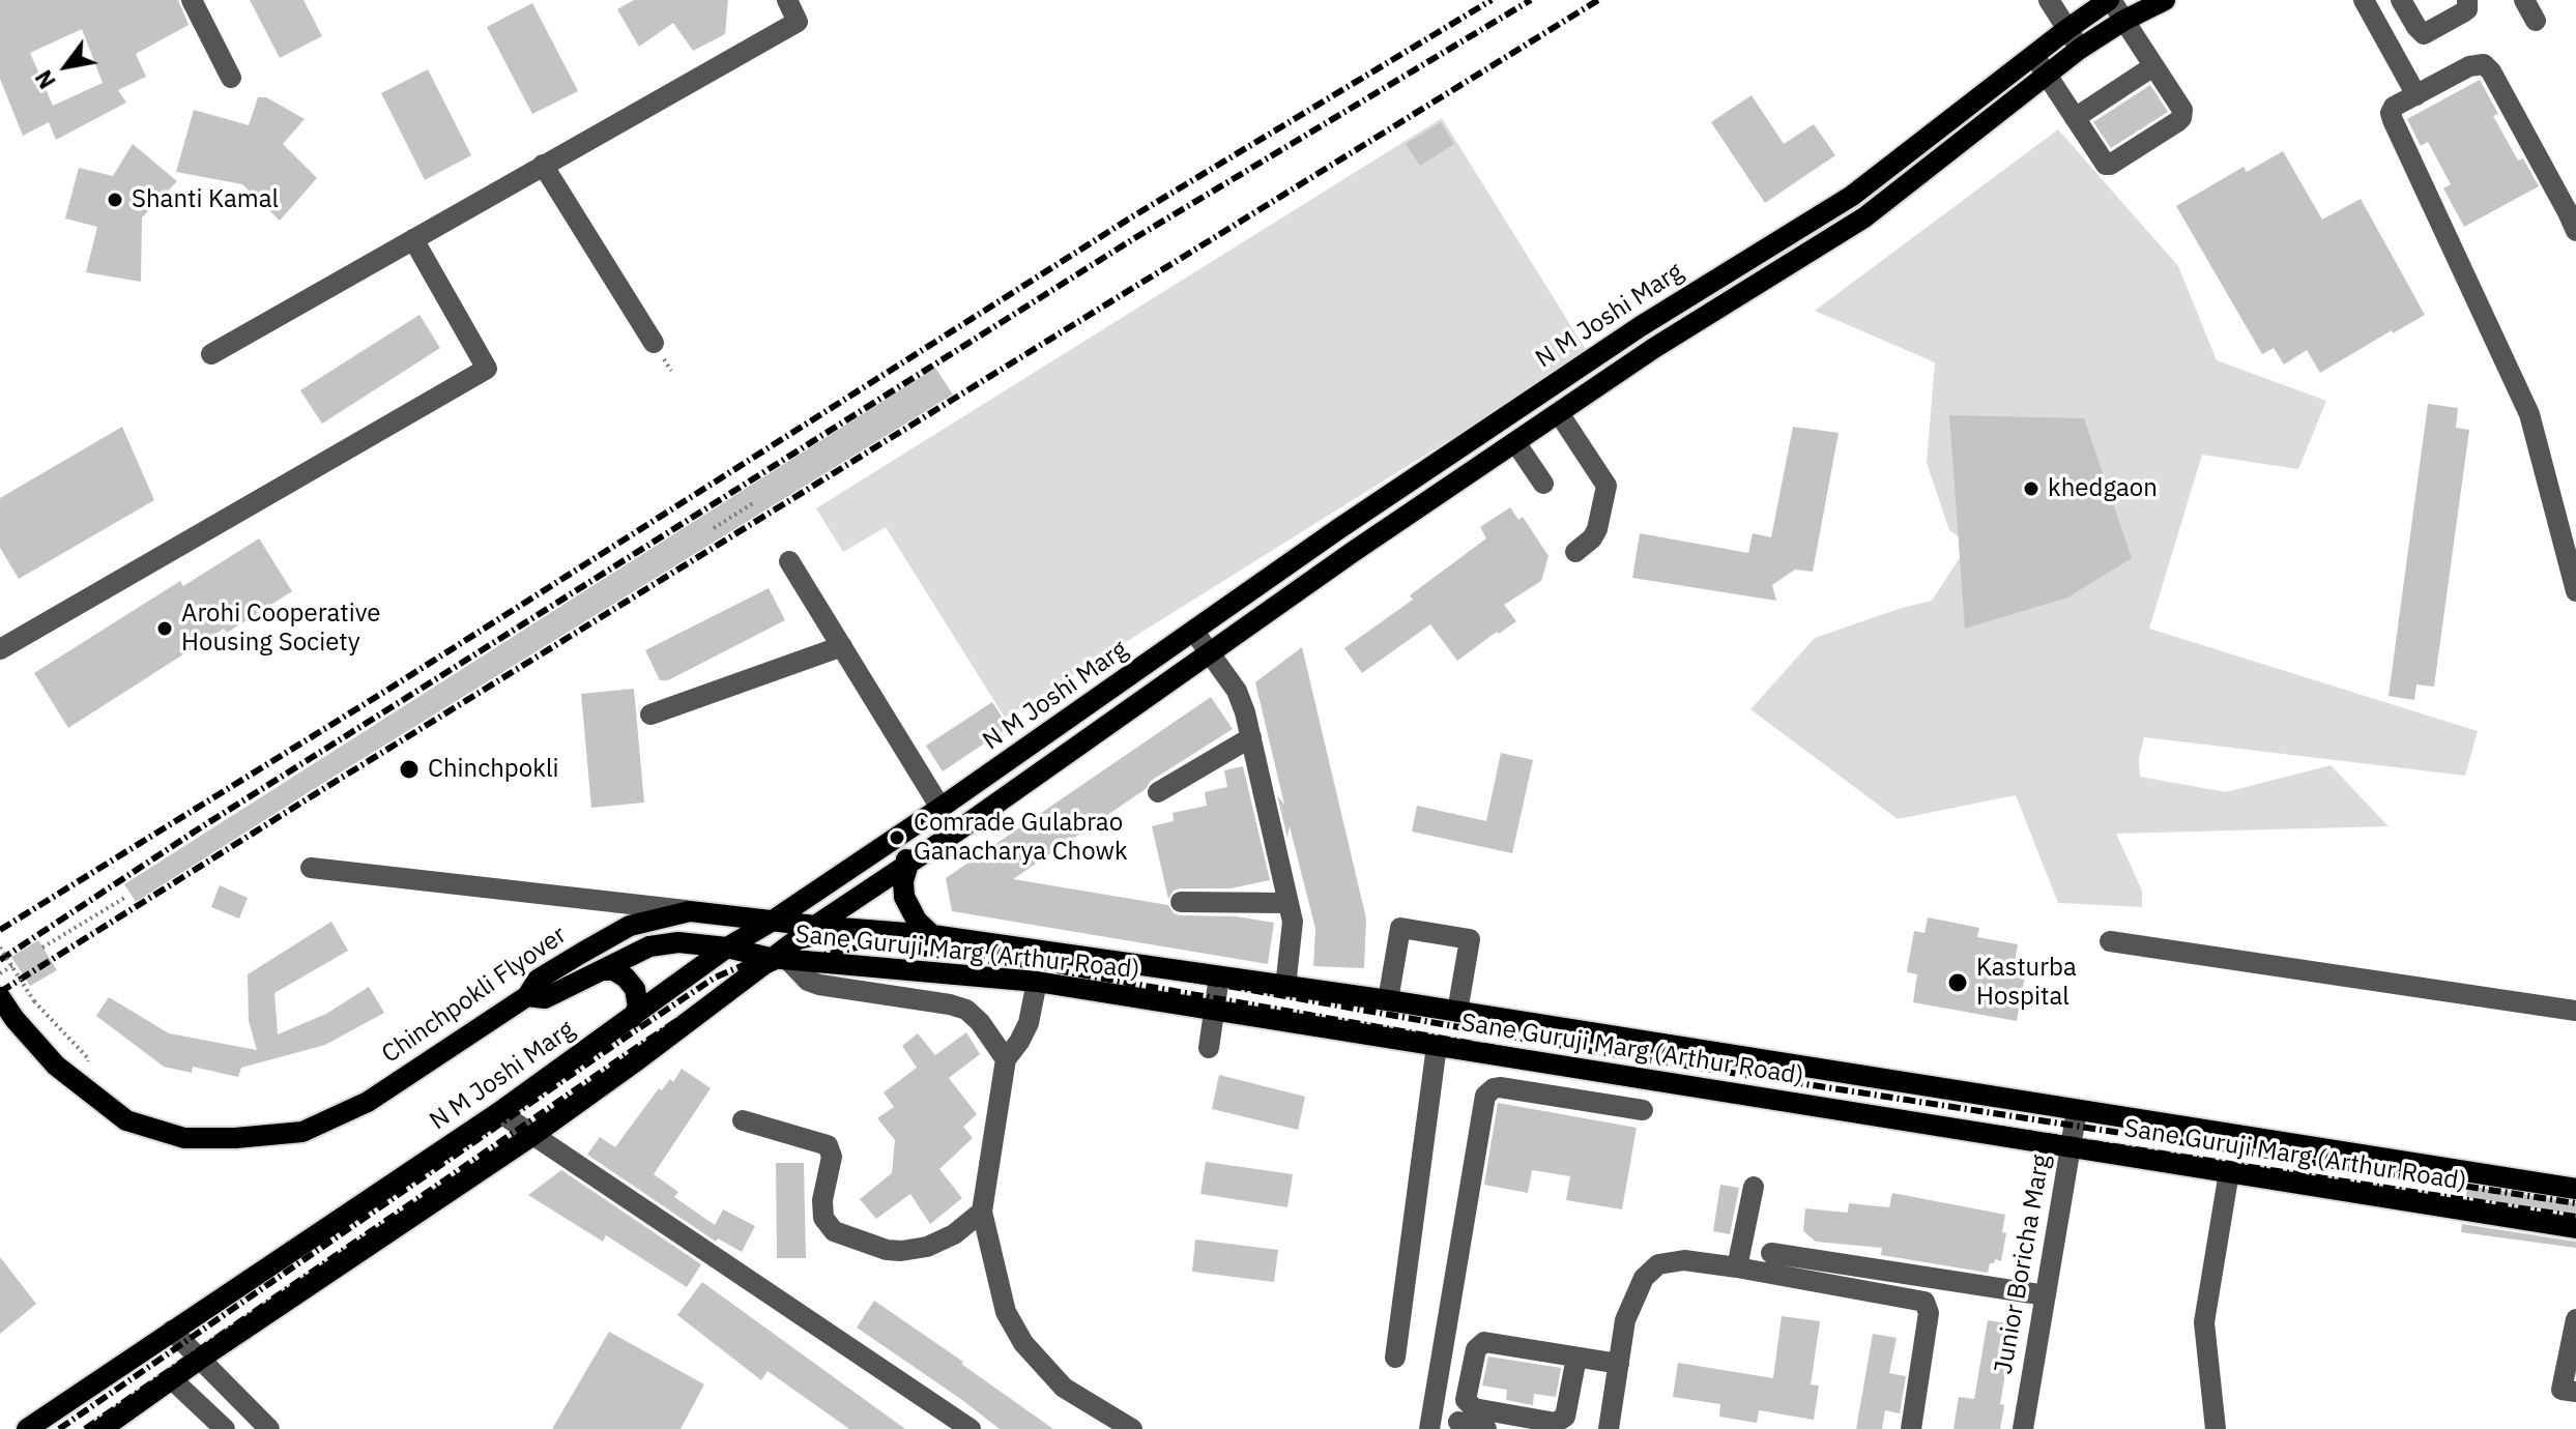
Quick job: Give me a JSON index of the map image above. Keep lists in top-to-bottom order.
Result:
{
  "streets": {
    "main road": ["N M Joshi Marg", "Sane Guruji Marg (Arthur Road)", "Chinchpokli Flyover"],
    "street": ["Junior Boricha Marg"]
  },
  "crossings": [
    ["N M Joshi Marg", "Sane Guruji Marg (Arthur Road)"],
    ["Sane Guruji Marg (Arthur Road)", "Chinchpokli Flyover"],
    ["Sane Guruji Marg (Arthur Road)", "Junior Boricha Marg"]
  ],
  "places": [
    "Shanti Kamal",
    "khedgaon",
    "Arohi Cooperative Housing Society",
    "Chinchpokli",
    "Comrade Gulabrao Ganacharya Chowk",
    "Kasturba Hospital"
  ],
  "north": "bottom left"
}
